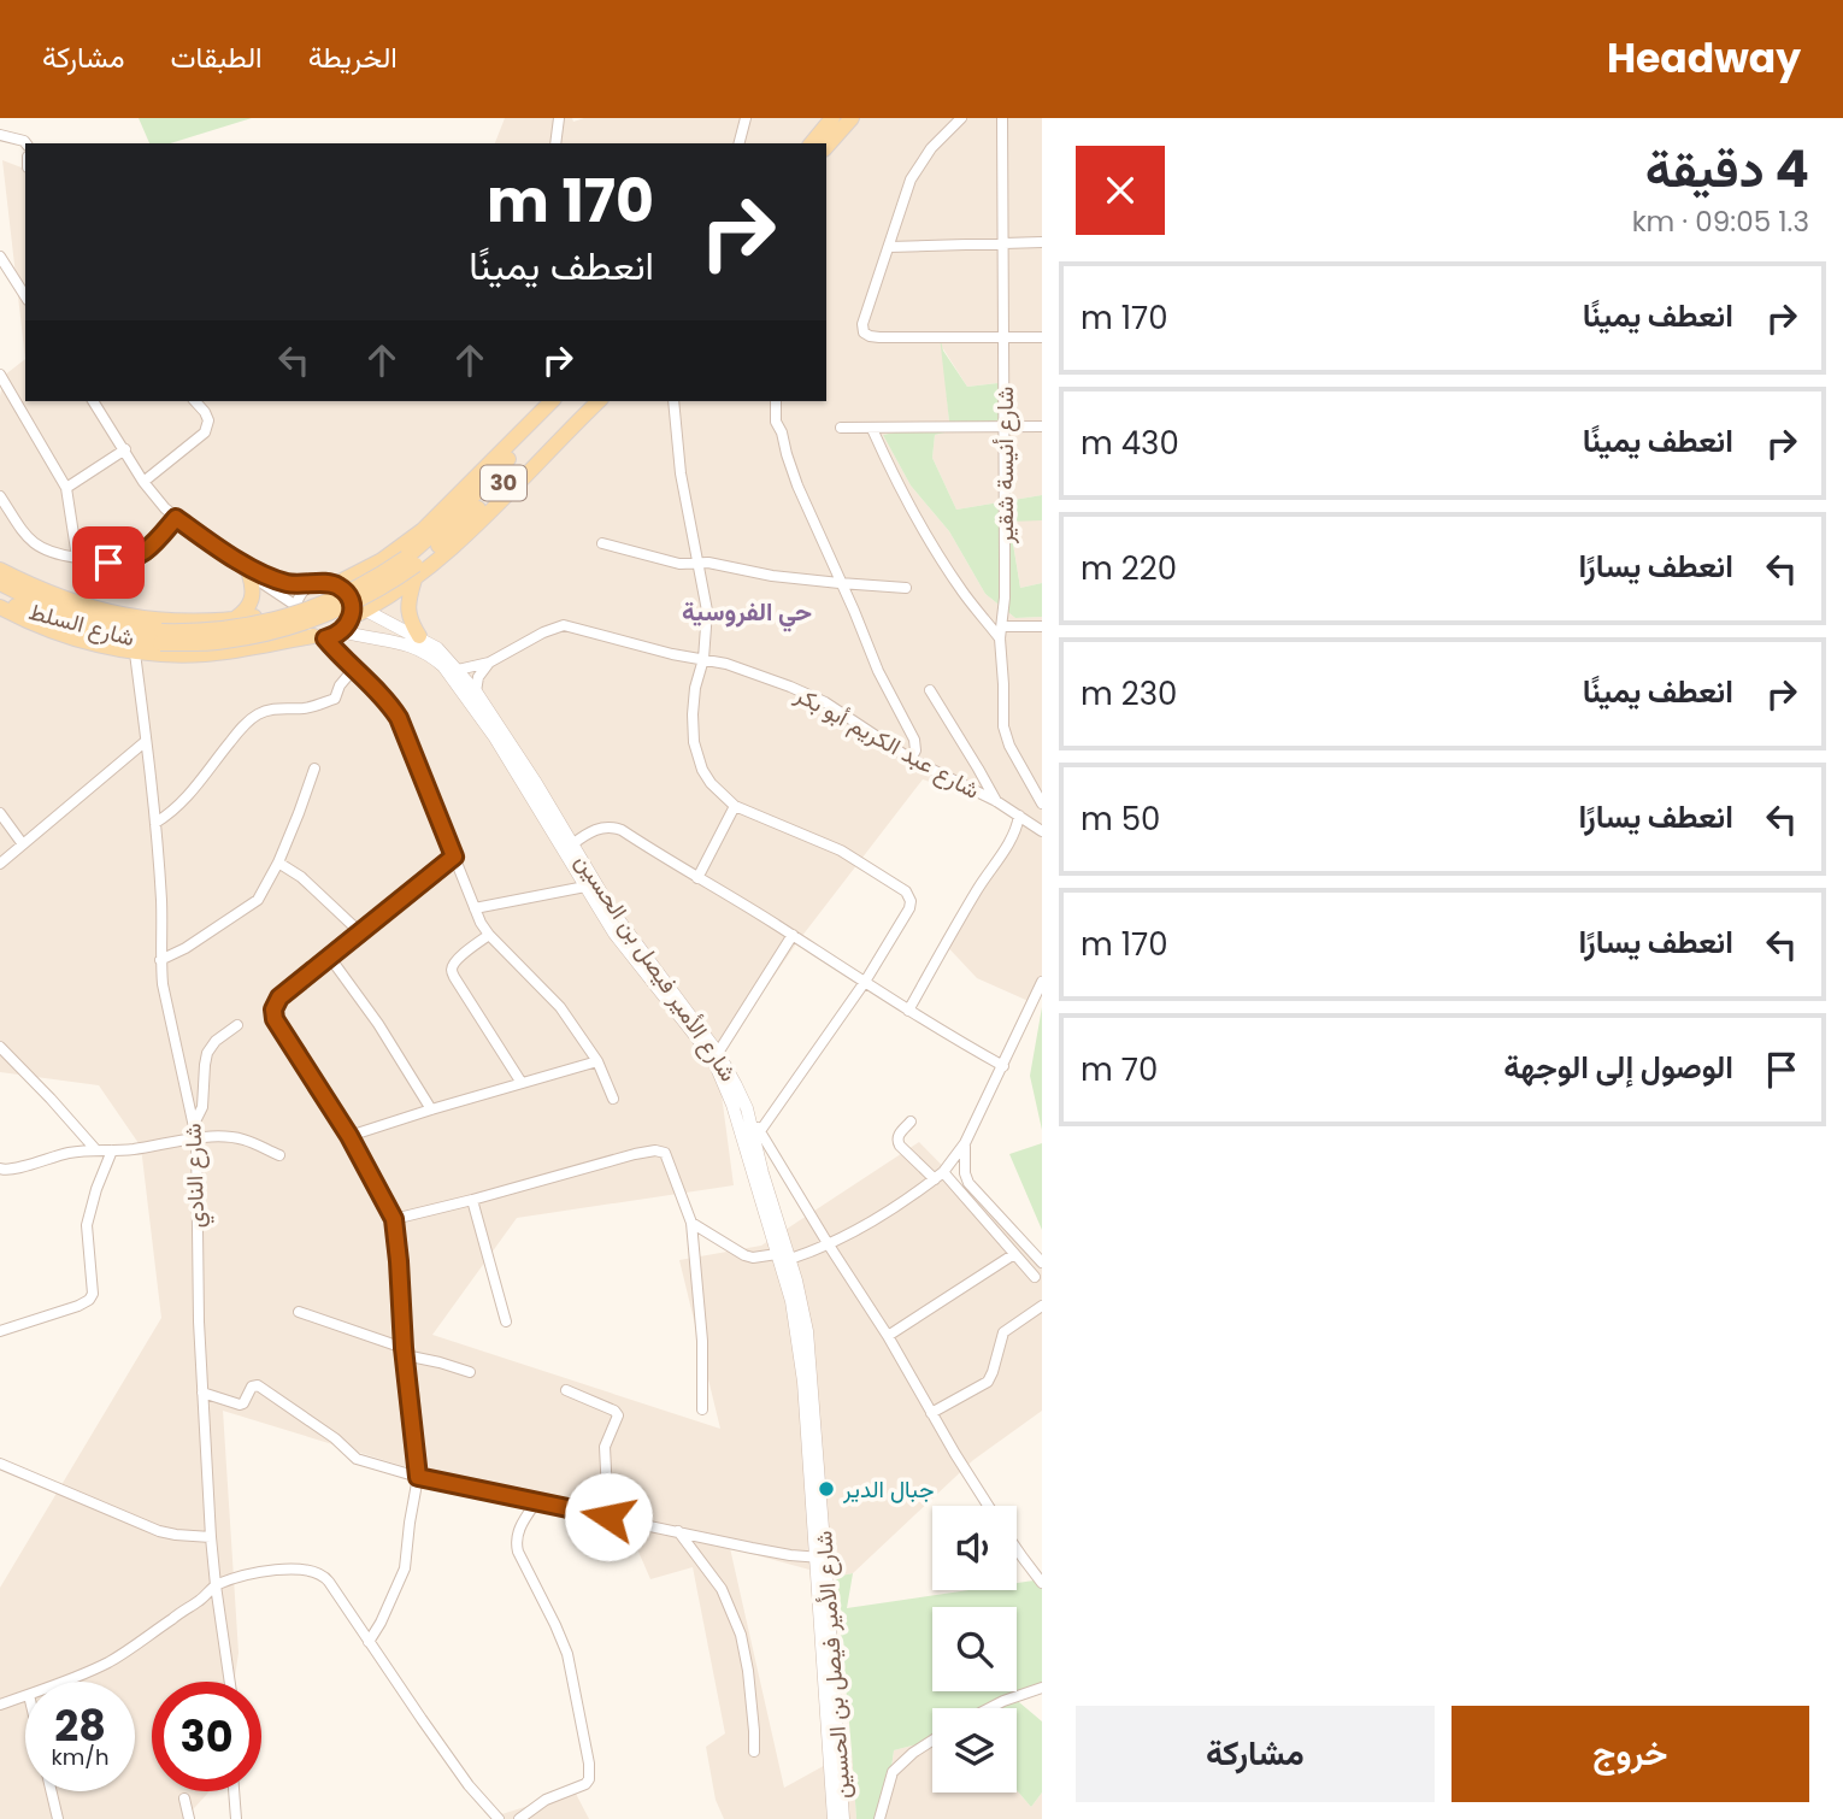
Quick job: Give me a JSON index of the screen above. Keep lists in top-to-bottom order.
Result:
{
  "streets": {
    "main road": ["30", "شارع السلط"],
    "street": [
      "شارع أنيسة شقير",
      "شارع عبد الكريم أبو بكر",
      "شارع الأمير فيصل بن الحسين",
      "شارع النادي"
    ]
  },
  "crossings": [
    ["شارع عبد الكريم أبو بكر", "شارع الأمير فيصل بن الحسين"]
  ],
  "districts": ["حي الفروسية"],
  "places": ["جبال الدير"],
  "page": {
    "header": "Headway",
    "nav": ["الخريطة", "الطبقات", "مشاركة"],
    "heading": ["4 دقيقة", "1.3 km · 09:05"],
    "turn": ["170 m", "انعطف يمينًا"],
    "list": [
      {
        "name": "انعطف يمينًا",
        "value": "170 m"
      },
      {
        "name": "انعطف يمينًا",
        "value": "430 m"
      },
      {
        "name": "انعطف يسارًا",
        "value": "220 m"
      },
      {
        "name": "انعطف يمينًا",
        "value": "230 m"
      },
      {
        "name": "انعطف يسارًا",
        "value": "50 m"
      },
      {
        "name": "انعطف يسارًا",
        "value": "170 m"
      },
      {
        "name": "الوصول إلى الوجهة",
        "value": "70 m"
      }
    ],
    "speed": "28 km/h",
    "limit": "30",
    "buttons": ["خروج", "مشاركة"]
  }
}
